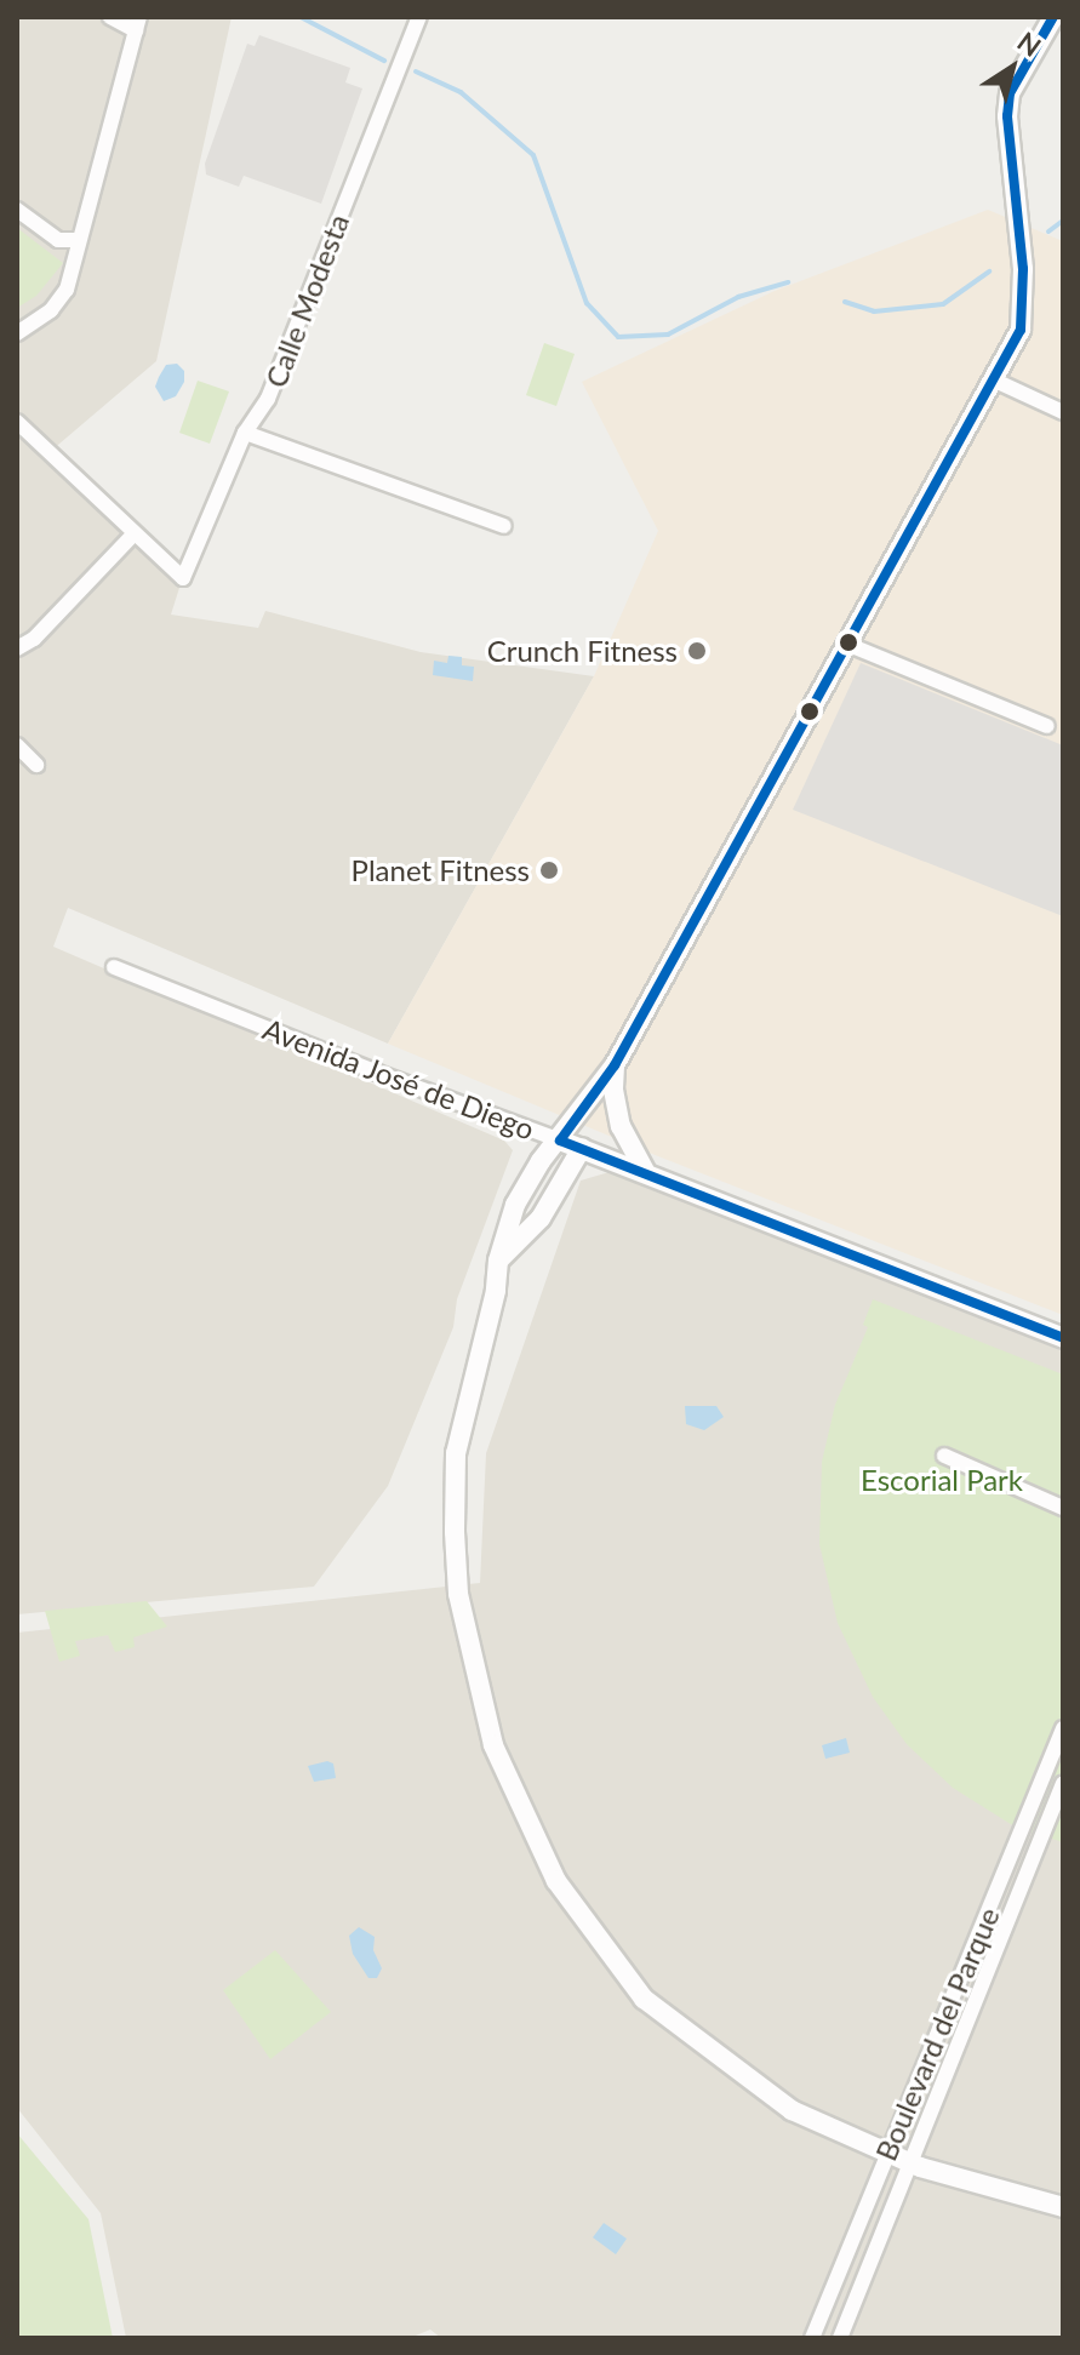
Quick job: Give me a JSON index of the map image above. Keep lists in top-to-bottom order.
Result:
{
  "streets": {
    "street": ["Calle Modesta", "Avenida José de Diego", "Boulevard del Parque"]
  },
  "parks": ["Escorial Park"],
  "places": ["Crunch Fitness", "Planet Fitness"],
  "north": "top right"
}
